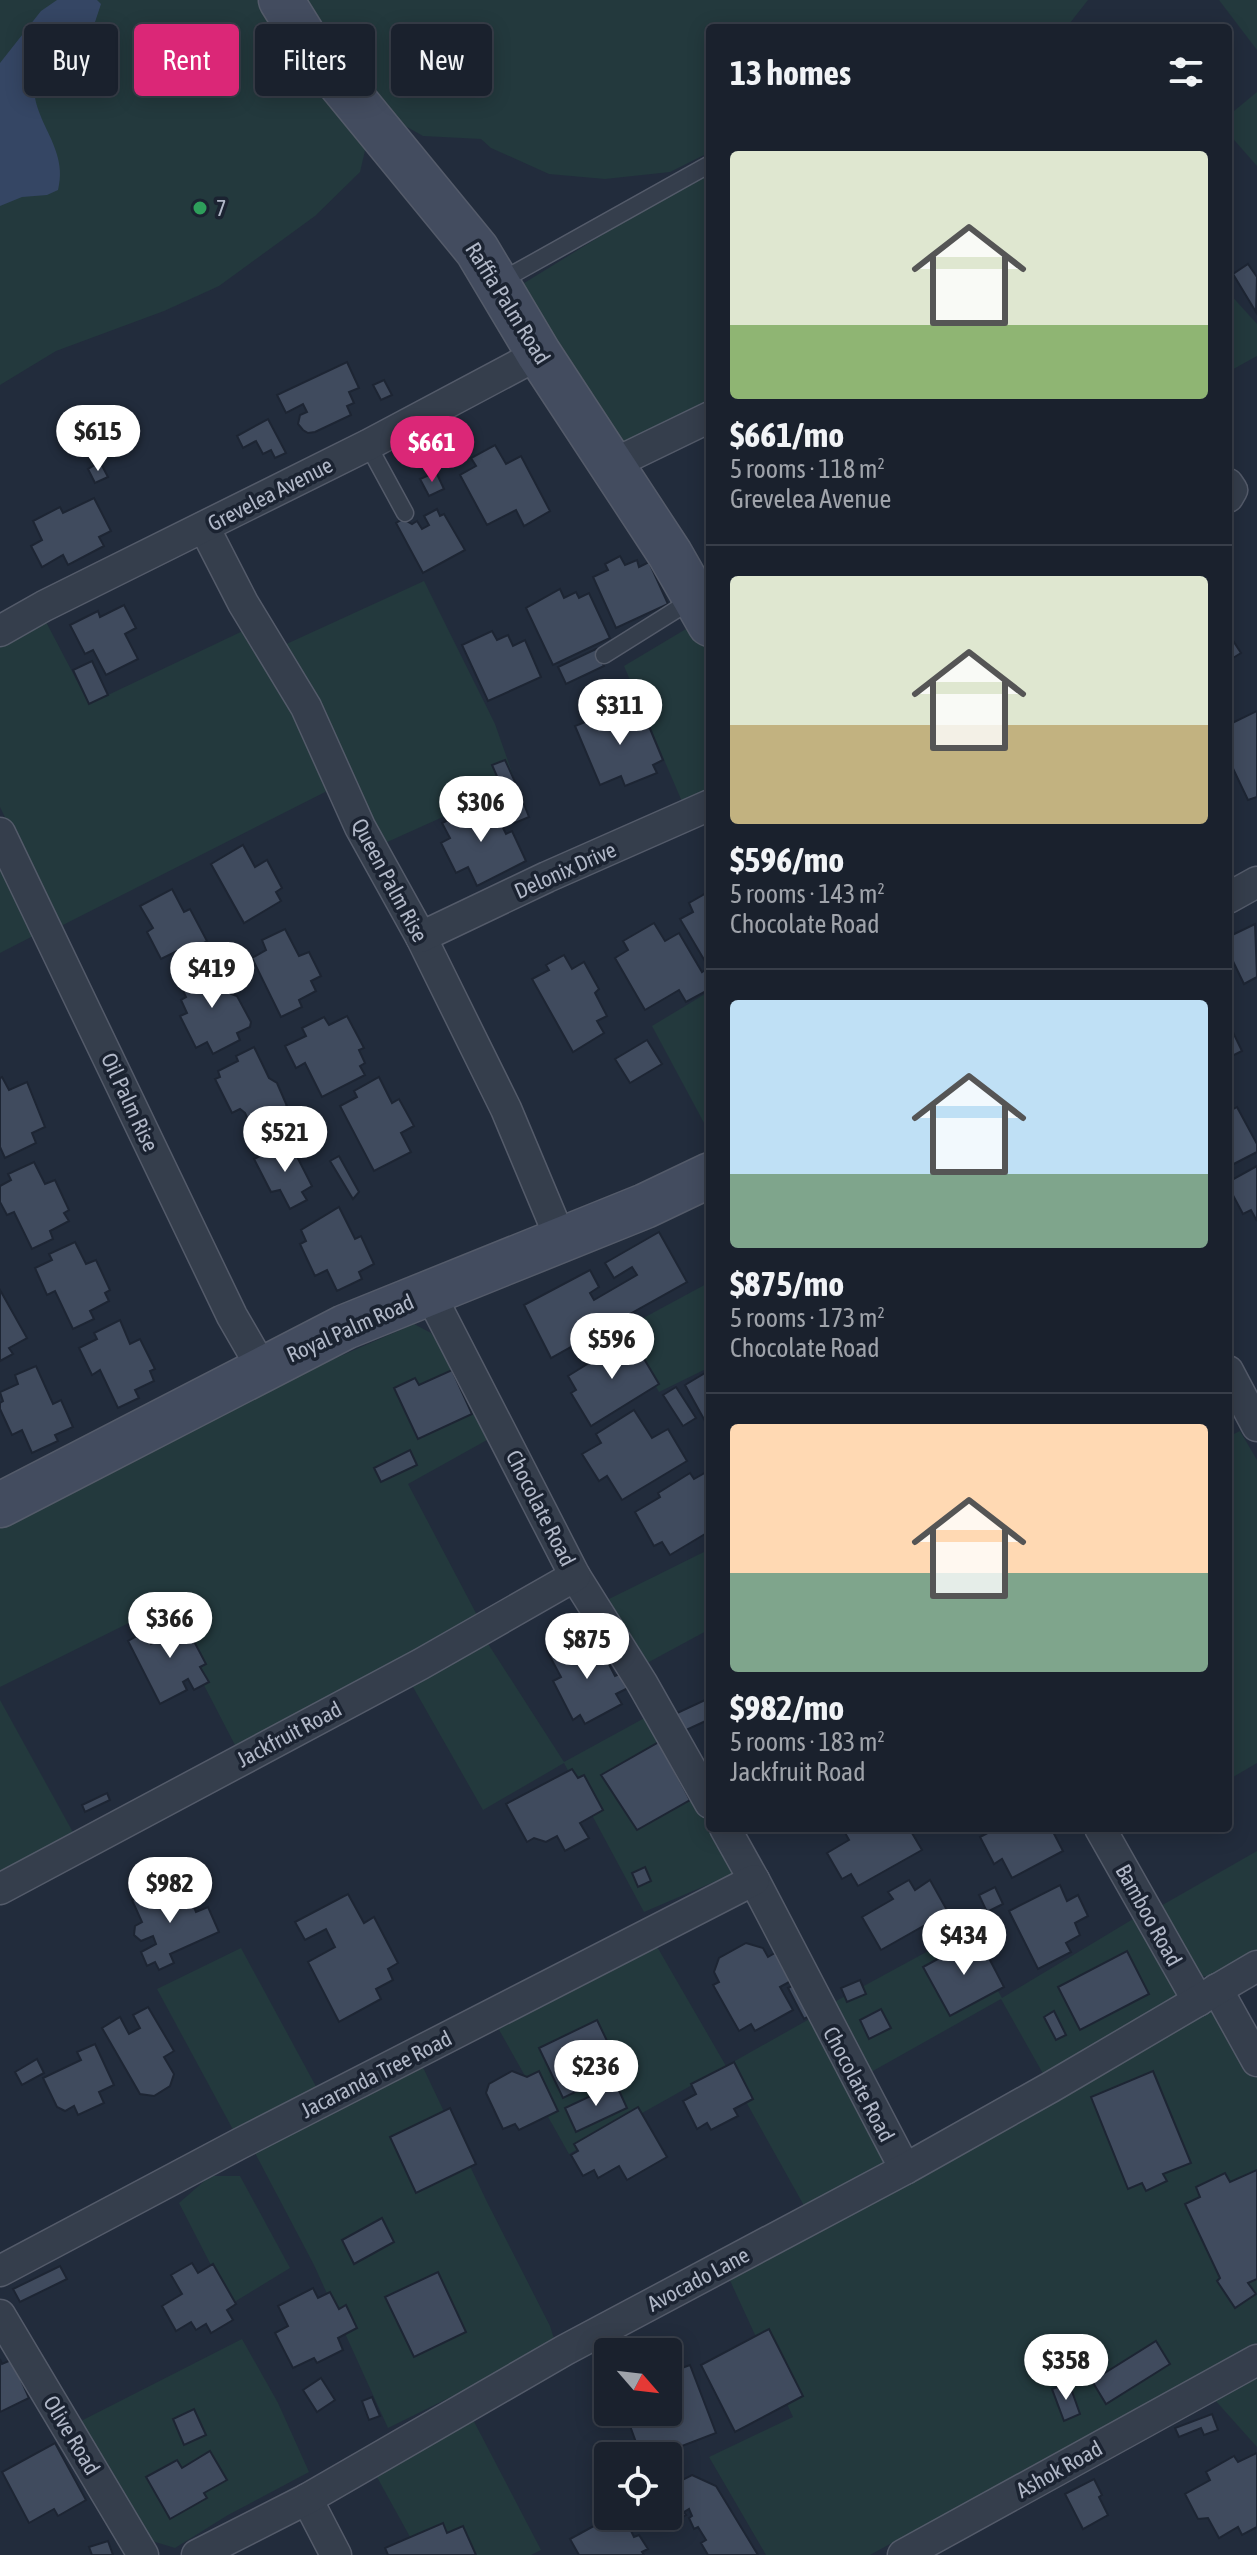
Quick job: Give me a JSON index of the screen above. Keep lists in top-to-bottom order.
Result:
{
  "streets": {
    "street": [
      "Raffia Palm Road",
      "Grevelea Avenue",
      "Delonix Drive",
      "Queen Palm Rise",
      "Oil Palm Rise",
      "Royal Palm Road",
      "Chocolate Road",
      "Jackfruit Road",
      "Bamboo Road",
      "Jacaranda Tree Road",
      "Avocado Lane",
      "Olive Road",
      "Ashok Road"
    ]
  },
  "crossings": [
    ["Raffia Palm Road", "Grevelea Avenue"],
    ["Grevelea Avenue", "Queen Palm Rise"],
    ["Delonix Drive", "Queen Palm Rise"],
    ["Queen Palm Rise", "Royal Palm Road"],
    ["Oil Palm Rise", "Royal Palm Road"],
    ["Royal Palm Road", "Chocolate Road"],
    ["Chocolate Road", "Jackfruit Road"],
    ["Chocolate Road", "Jacaranda Tree Road"],
    ["Chocolate Road", "Avocado Lane"],
    ["Bamboo Road", "Avocado Lane"]
  ],
  "places": ["7"],
  "north": "bottom right",
  "page": {
    "chip": [
      "Buy",
      "Rent",
      "Filters",
      "New"
    ],
    "heading": "13 homes",
    "list": [
      {
        "name": "$661/mo",
        "note": "5 rooms · 118 m² · Grevelea Avenue"
      },
      {
        "name": "$596/mo",
        "note": "5 rooms · 143 m² · Chocolate Road"
      },
      {
        "name": "$875/mo",
        "note": "5 rooms · 173 m² · Chocolate Road"
      },
      {
        "name": "$982/mo",
        "note": "5 rooms · 183 m² · Jackfruit Road"
      }
    ],
    "price": [
      "$615",
      "$661",
      "$311",
      "$306",
      "$419",
      "$521",
      "$596",
      "$366",
      "$875",
      "$982",
      "$434",
      "$236",
      "$358"
    ]
  }
}
